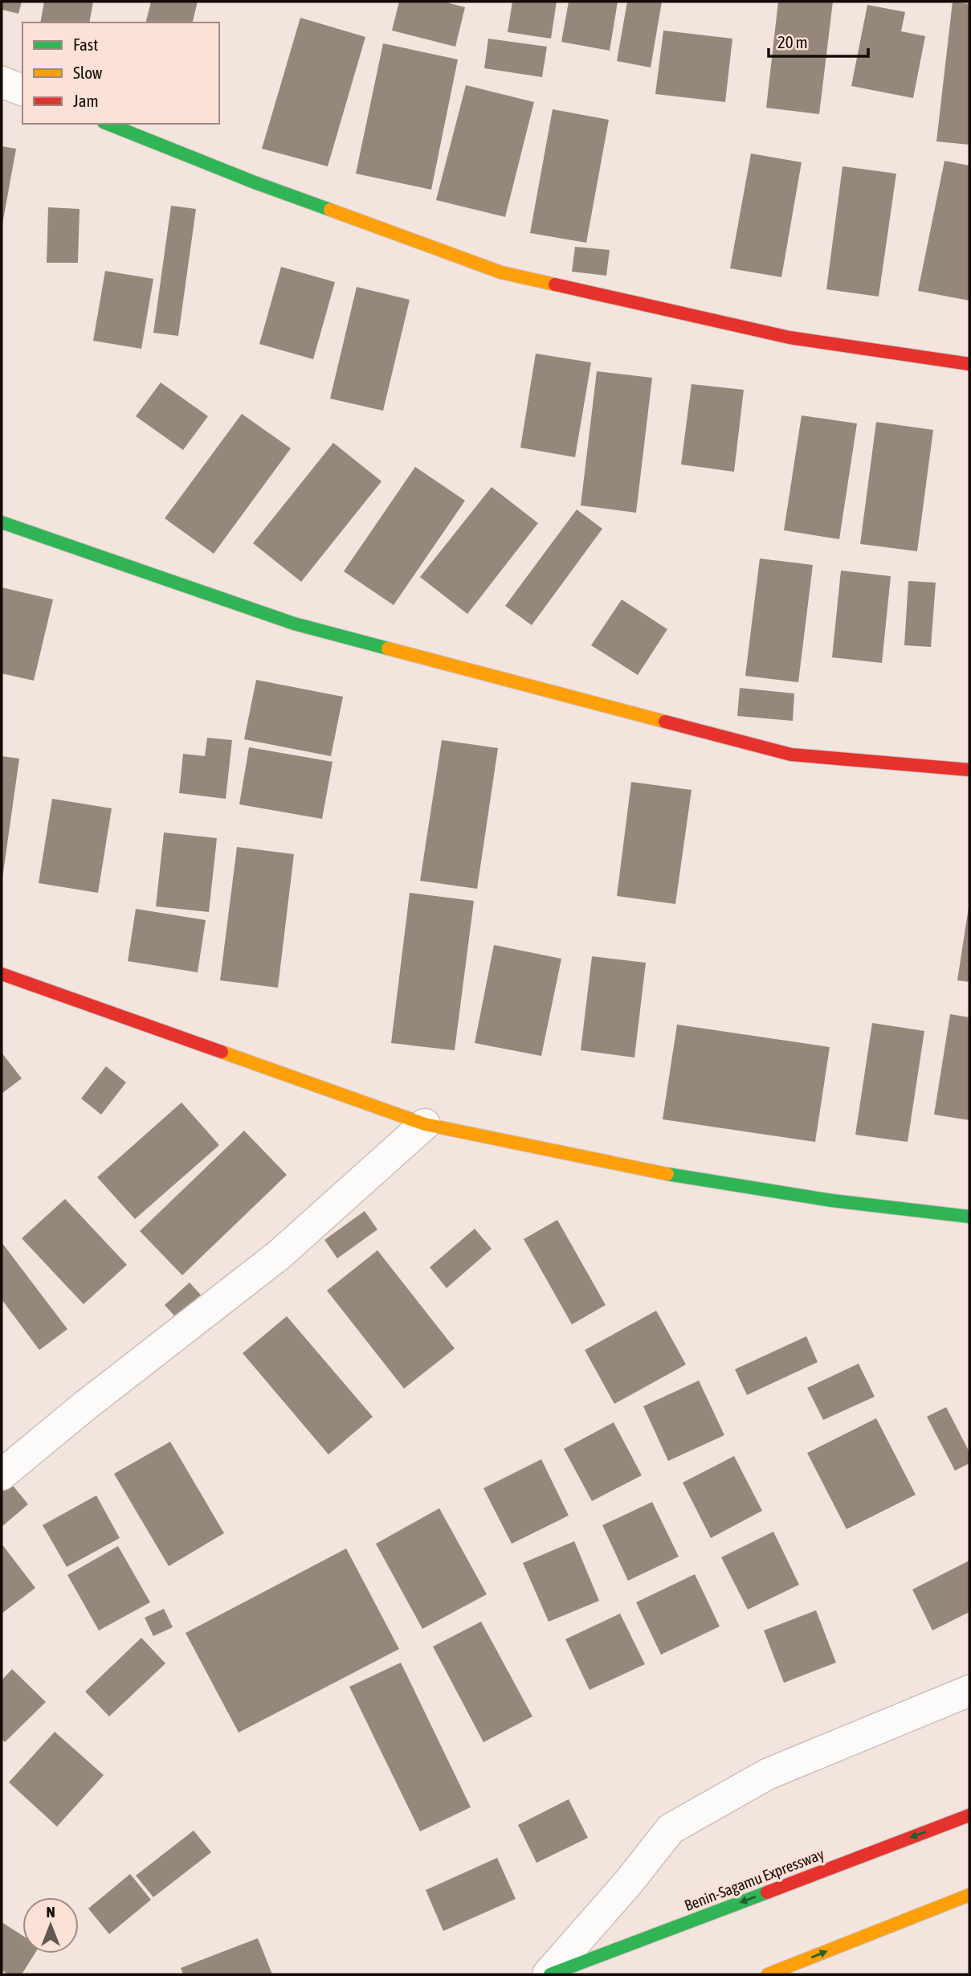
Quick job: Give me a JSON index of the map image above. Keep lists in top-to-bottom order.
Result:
{
  "streets": {
    "main road": ["Benin-Sagamu Expressway"]
  },
  "legend": ["Fast", "Slow", "Jam"],
  "scale_bar": "20 m",
  "north": "top"
}
